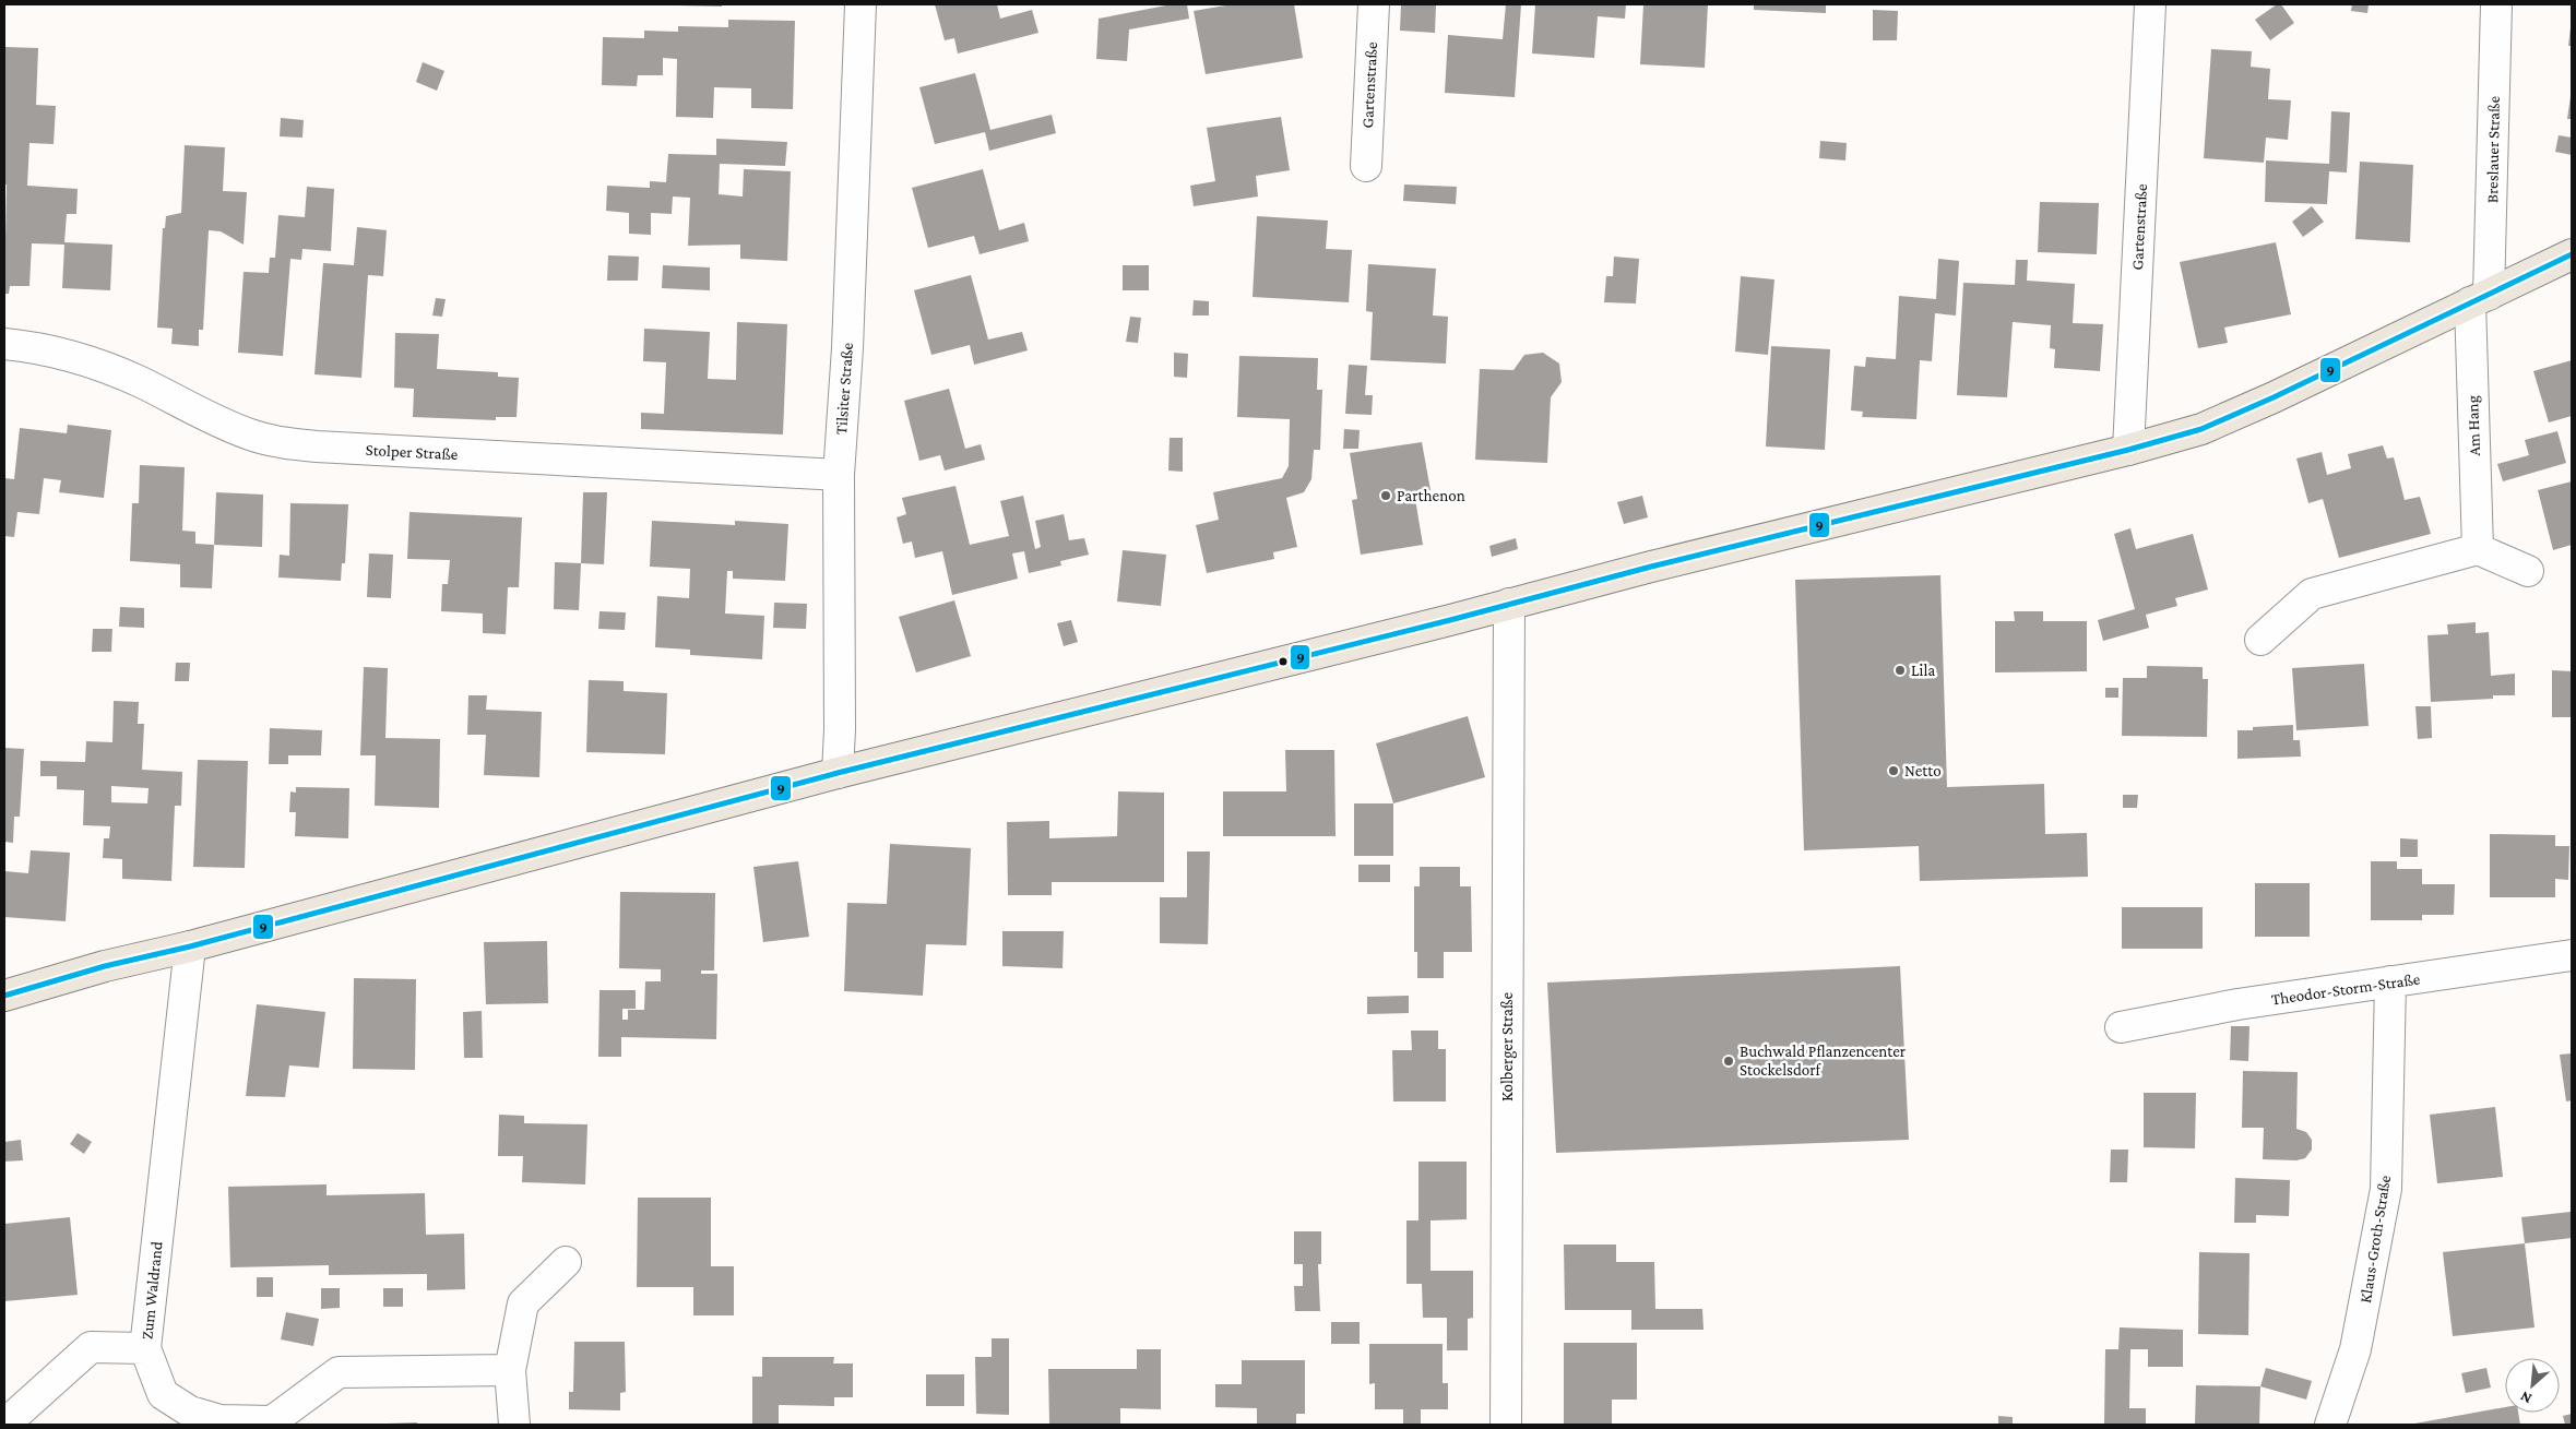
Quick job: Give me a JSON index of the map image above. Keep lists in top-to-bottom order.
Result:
{
  "streets": {
    "street": [
      "Gartenstraße",
      "Breslauer Straße",
      "Tilsiter Straße",
      "Am Hang",
      "Stolper Straße",
      "Theodor-Storm-Straße",
      "Kolberger Straße",
      "Klaus-Groth-Straße",
      "Zum Waldrand"
    ]
  },
  "crossings": [
    ["Breslauer Straße", "Am Hang"],
    ["Tilsiter Straße", "Stolper Straße"],
    ["Theodor-Storm-Straße", "Klaus-Groth-Straße"]
  ],
  "places": [
    "Parthenon",
    "Lila",
    "Netto",
    "Buchwald Pflanzencenter Stockelsdorf"
  ],
  "lines": ["transit line 9"],
  "north": "bottom left"
}
